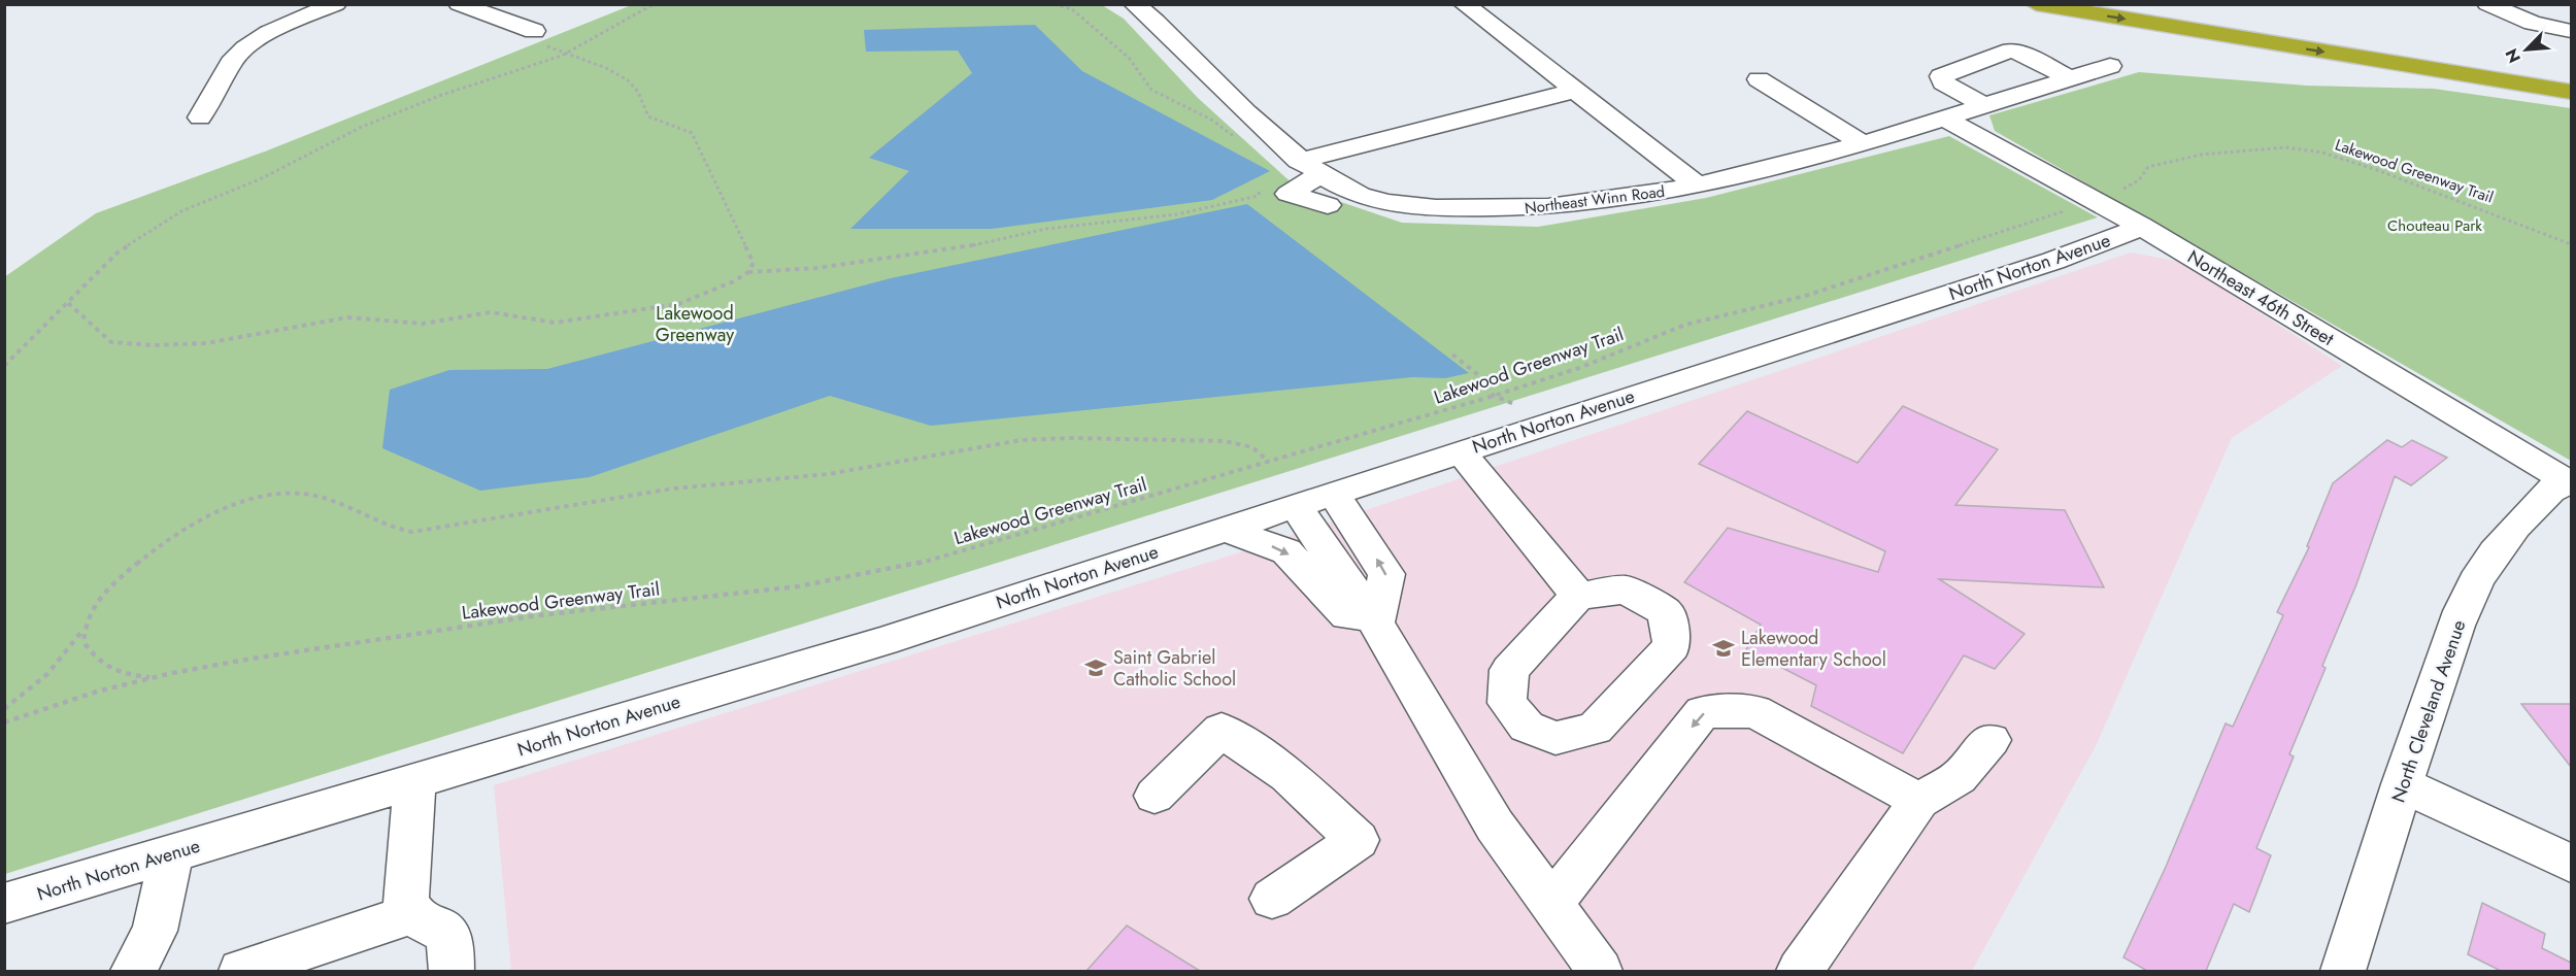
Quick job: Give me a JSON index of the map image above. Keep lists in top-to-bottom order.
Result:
{
  "streets": {
    "street": [
      "Northeast Winn Road",
      "North Norton Avenue",
      "Northeast 46th Street",
      "North Cleveland Avenue"
    ],
    "path": ["Lakewood Greenway Trail"]
  },
  "crossings": [
    ["Northeast Winn Road", "Northeast 46th Street"],
    ["North Norton Avenue", "Northeast 46th Street"],
    ["Northeast 46th Street", "North Cleveland Avenue"]
  ],
  "parks": ["Chouteau Park", "Lakewood Greenway"],
  "places": {
    "school or university": ["Lakewood Elementary School", "Saint Gabriel Catholic School"]
  },
  "north": "bottom left"
}
